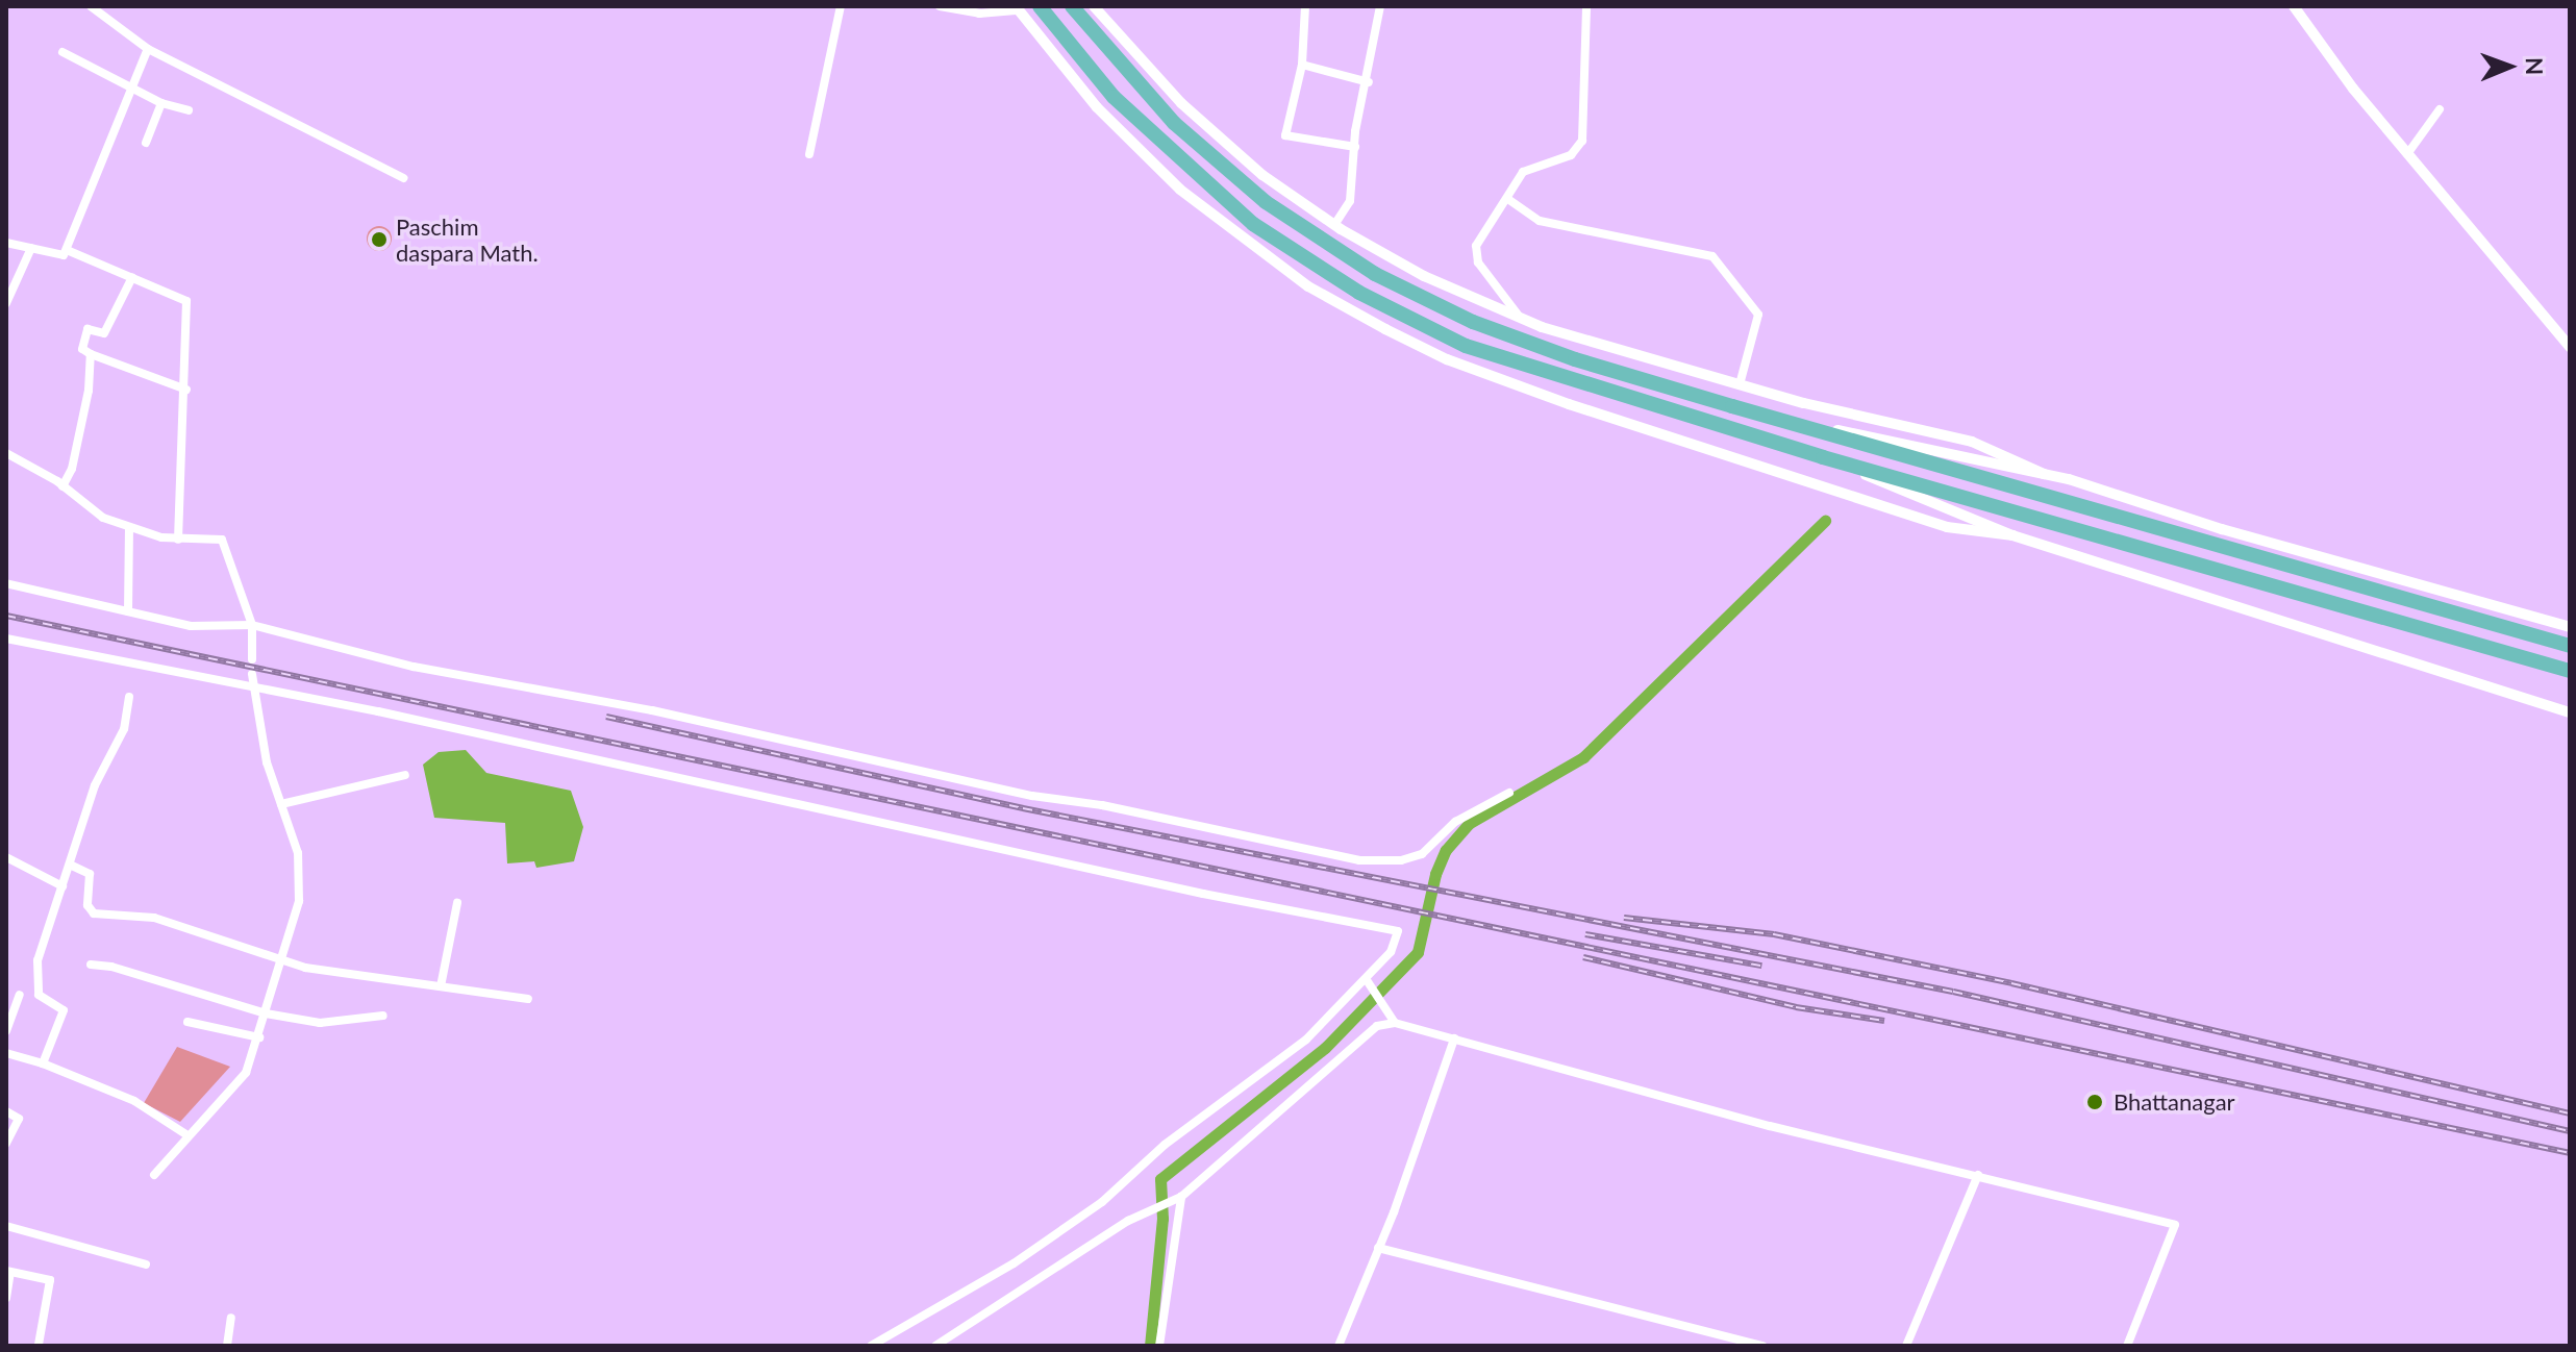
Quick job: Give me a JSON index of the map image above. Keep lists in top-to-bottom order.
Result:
{
  "places": ["Paschim daspara Math.", "Bhattanagar"],
  "north": "right"
}
